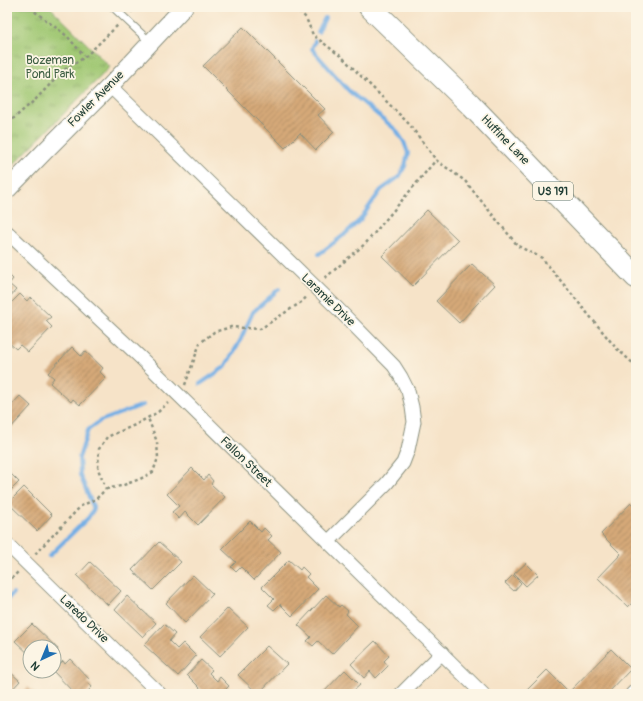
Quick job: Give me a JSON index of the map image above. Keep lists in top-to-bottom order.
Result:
{
  "streets": {
    "highway": ["Huffine Lane", "US 191"],
    "street": [
      "Fowler Avenue",
      "Laramie Drive",
      "Fallon Street",
      "Laredo Drive"
    ]
  },
  "crossings": [
    ["Fowler Avenue", "Laramie Drive"],
    ["Laramie Drive", "Fallon Street"]
  ],
  "parks": ["Bozeman Pond Park"],
  "north": "bottom left"
}
